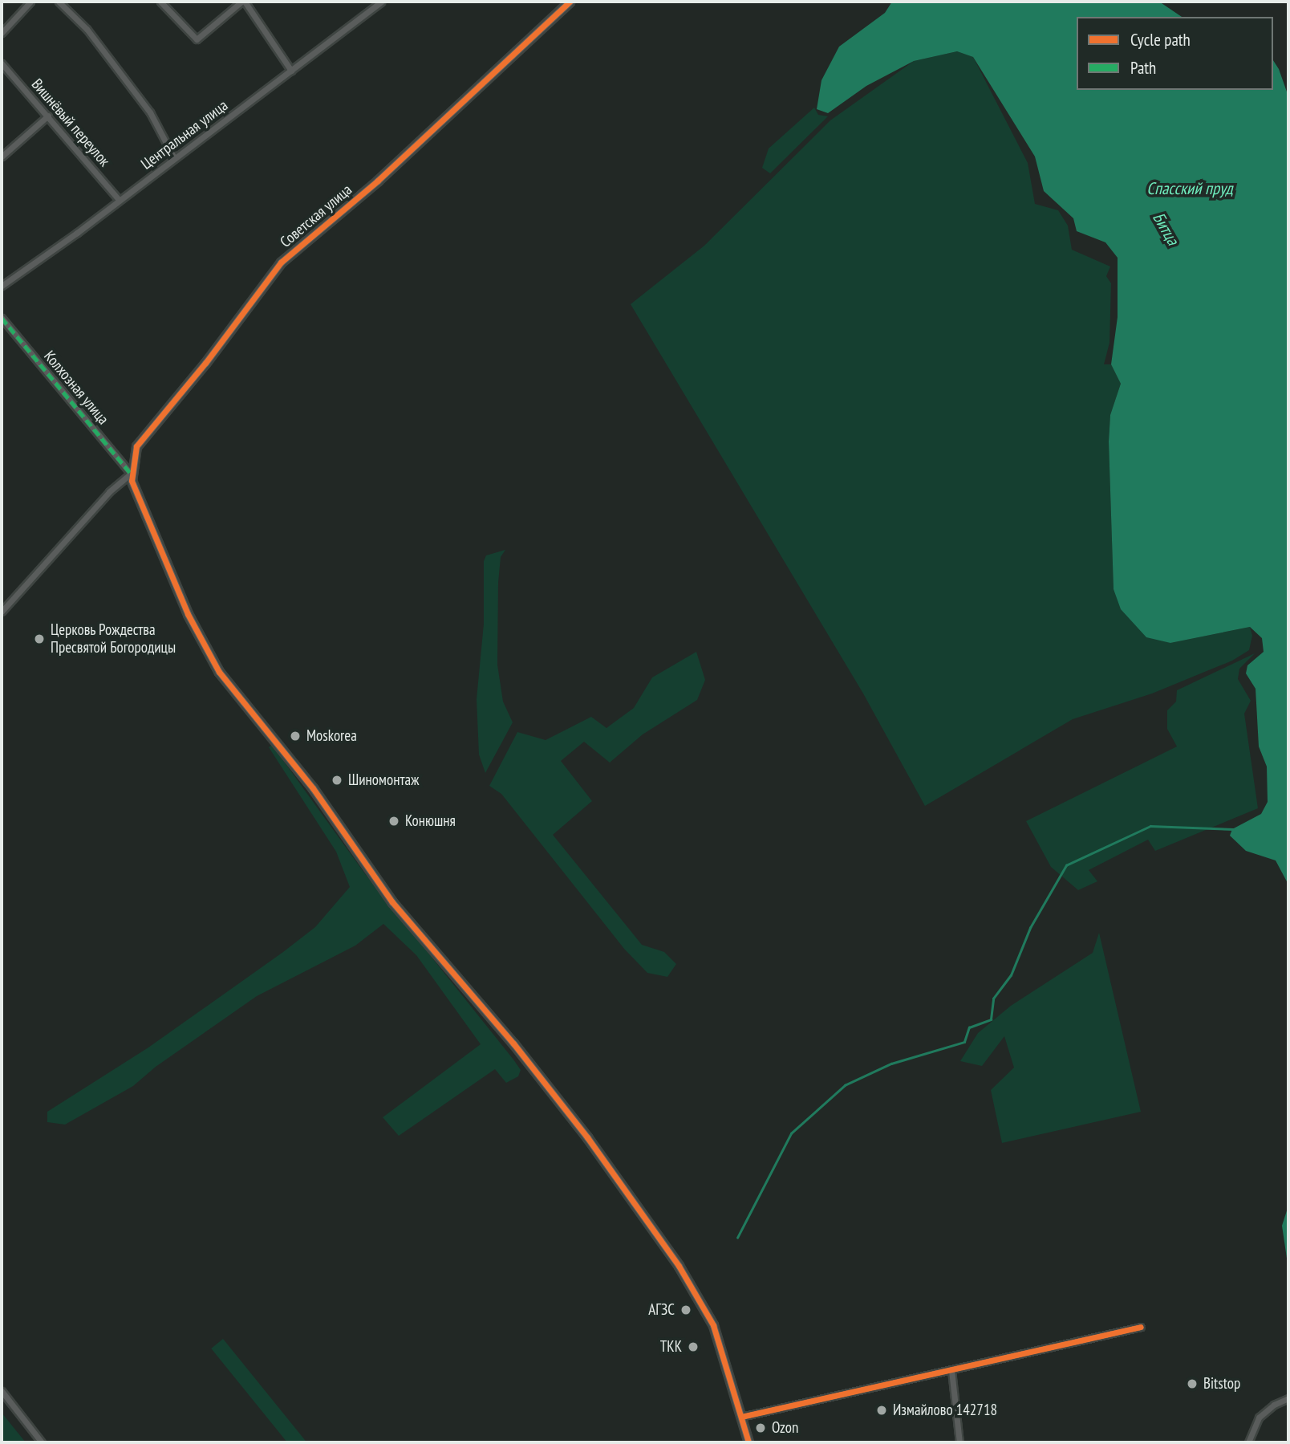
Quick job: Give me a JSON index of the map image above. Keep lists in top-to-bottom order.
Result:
{
  "streets": {
    "street": [
      "Вишнёвый переулок",
      "Центральная улица",
      "Советская улица",
      "Колхозная улица"
    ]
  },
  "crossings": [
    ["Вишнёвый переулок", "Центральная улица"],
    ["Советская улица", "Колхозная улица"]
  ],
  "water": ["Спасский пруд", "Битца"],
  "places": [
    "Церковь Рождества Пресвятой Богородицы",
    "Moskorea",
    "Шиномонтаж",
    "Конюшня",
    "АГЗС",
    "ТКК",
    "Bitstop",
    "Измайлово 142718",
    "Ozon"
  ],
  "legend": ["Cycle path", "Path"]
}
